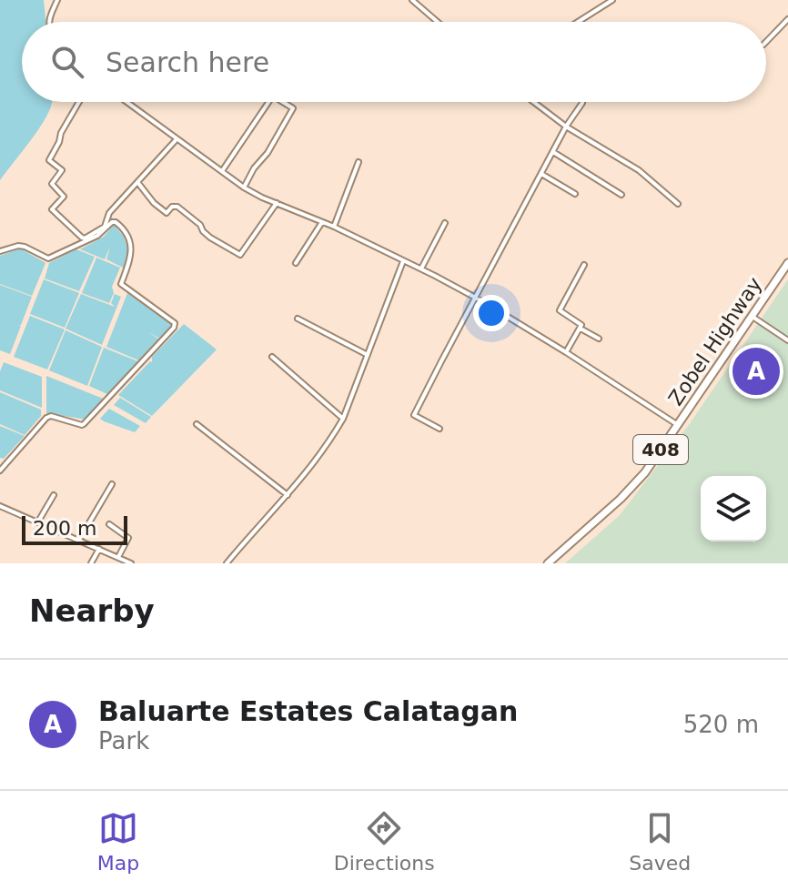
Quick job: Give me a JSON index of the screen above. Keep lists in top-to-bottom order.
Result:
{
  "streets": {
    "main road": ["Zobel Highway", "408"]
  },
  "scale_bar": "200 m",
  "page": {
    "search": "Search here",
    "pins": "A",
    "scale": "200 m",
    "heading": "Nearby",
    "list": [
      {
        "mark": "A",
        "name": "Baluarte Estates Calatagan",
        "note": "Park",
        "value": "520 m"
      }
    ],
    "nav": ["Map", "Directions", "Saved"]
  }
}
